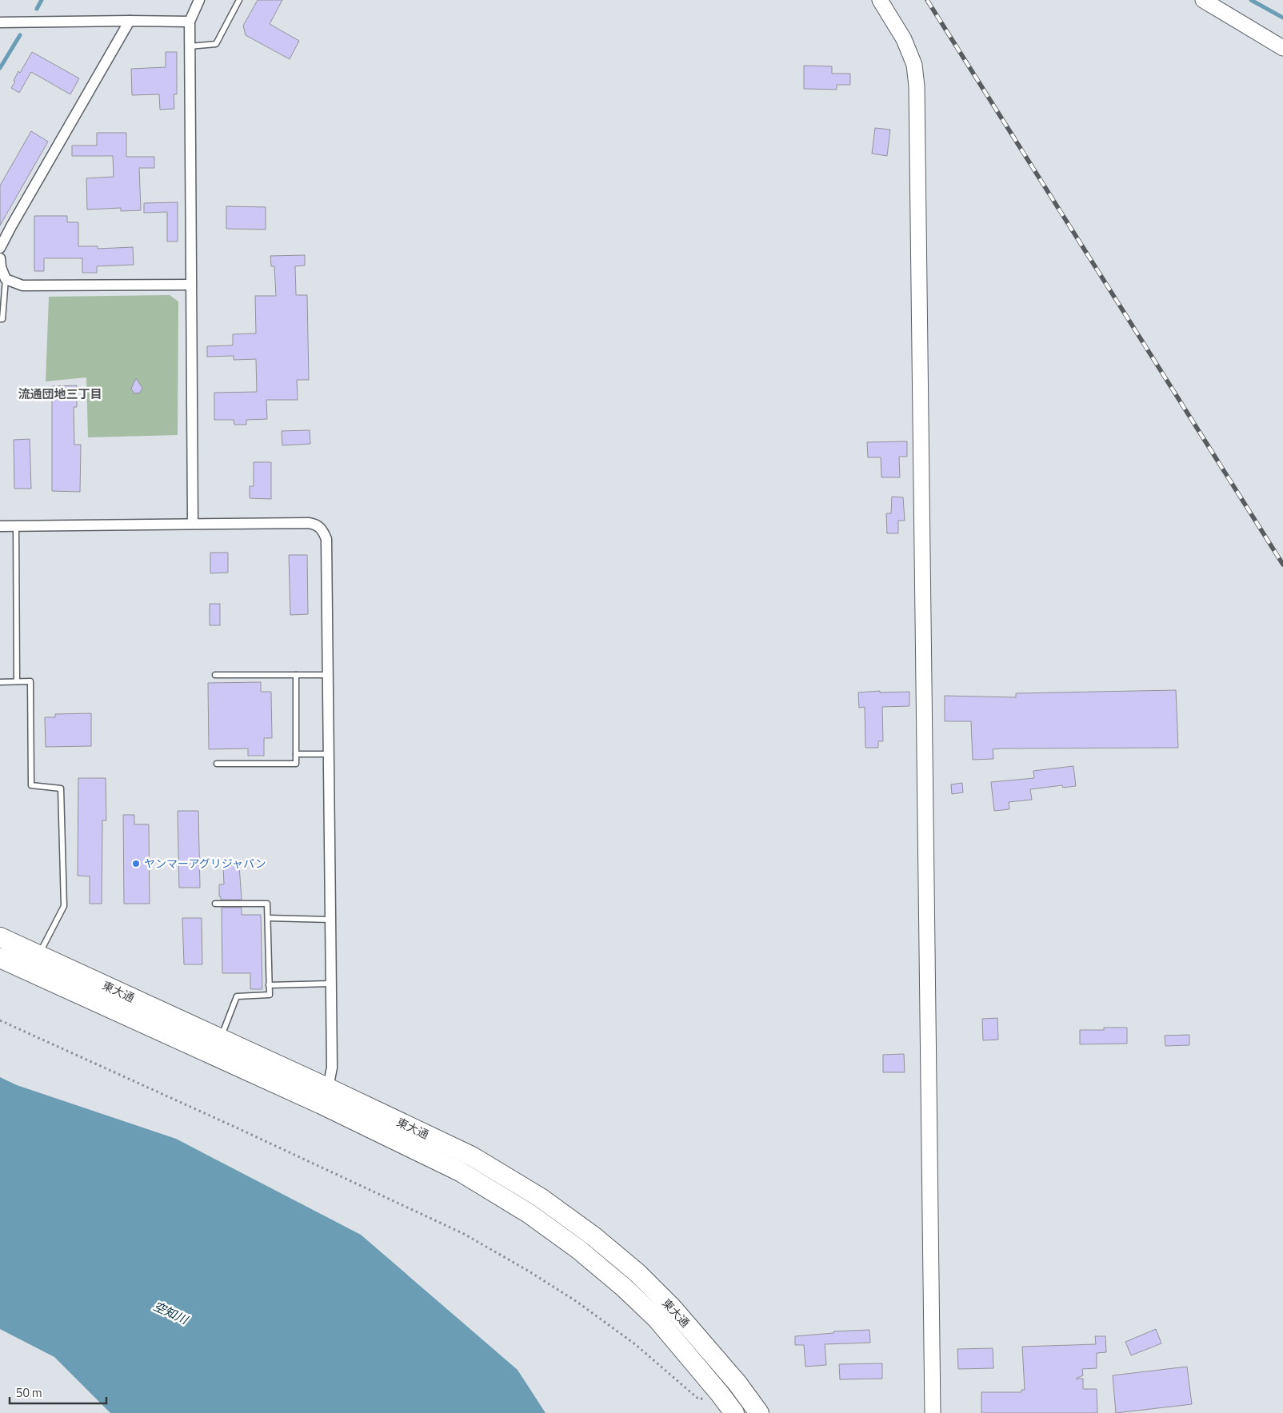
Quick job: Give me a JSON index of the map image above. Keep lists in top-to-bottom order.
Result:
{
  "streets": {
    "highway": ["東大通"]
  },
  "districts": ["流通団地三丁目"],
  "water": ["空知川"],
  "places": ["ヤンマーアグリジャパン"],
  "scale_bar": "50 m"
}
